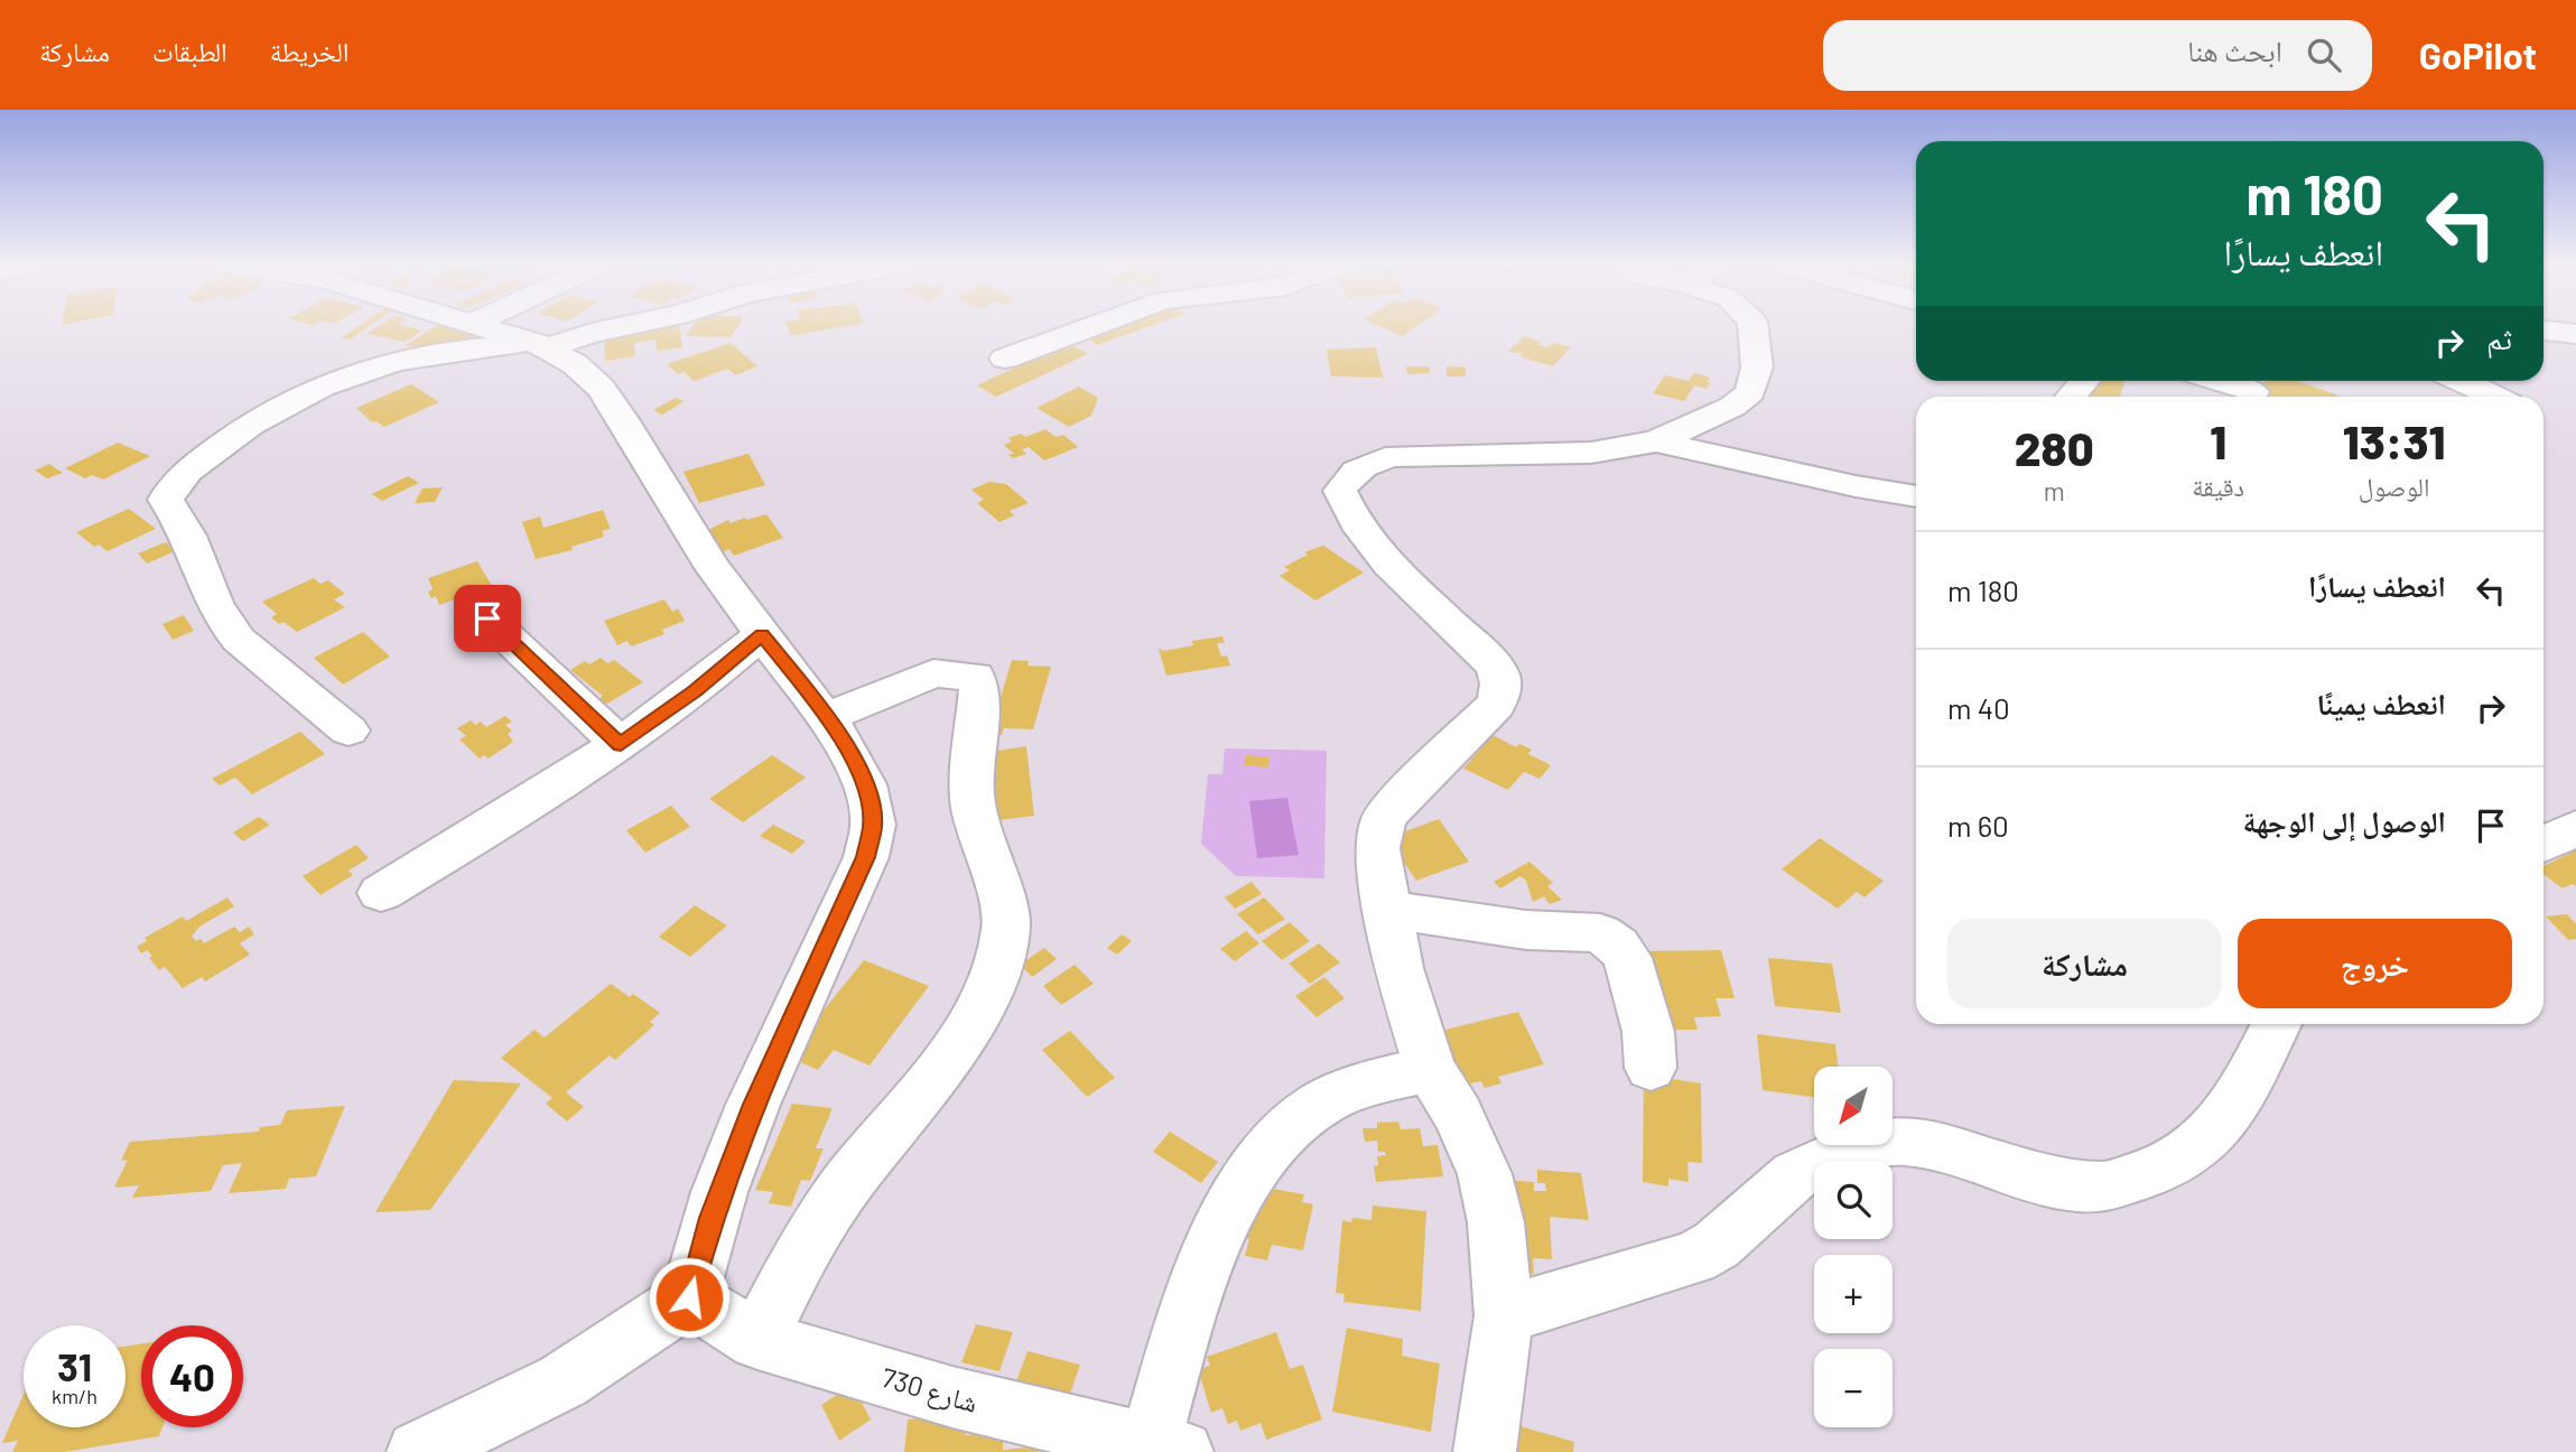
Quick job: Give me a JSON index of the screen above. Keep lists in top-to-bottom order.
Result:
{
  "streets": {
    "street": ["شارع 730"]
  },
  "north": "bottom left",
  "page": {
    "header": "GoPilot",
    "search": "ابحث هنا",
    "nav": ["الخريطة", "الطبقات", "مشاركة"],
    "turn": ["180 m", "انعطف يسارًا"],
    "then": "ثم",
    "eta": [
      "13:31",
      "الوصول",
      "1",
      "دقيقة",
      "280",
      "m"
    ],
    "list": [
      {
        "name": "انعطف يسارًا",
        "value": "180 m"
      },
      {
        "name": "انعطف يمينًا",
        "value": "40 m"
      },
      {
        "name": "الوصول إلى الوجهة",
        "value": "60 m"
      }
    ],
    "buttons": ["خروج", "مشاركة"],
    "map_buttons": ["+", "−"],
    "speed": "31 km/h",
    "limit": "40"
  }
}
